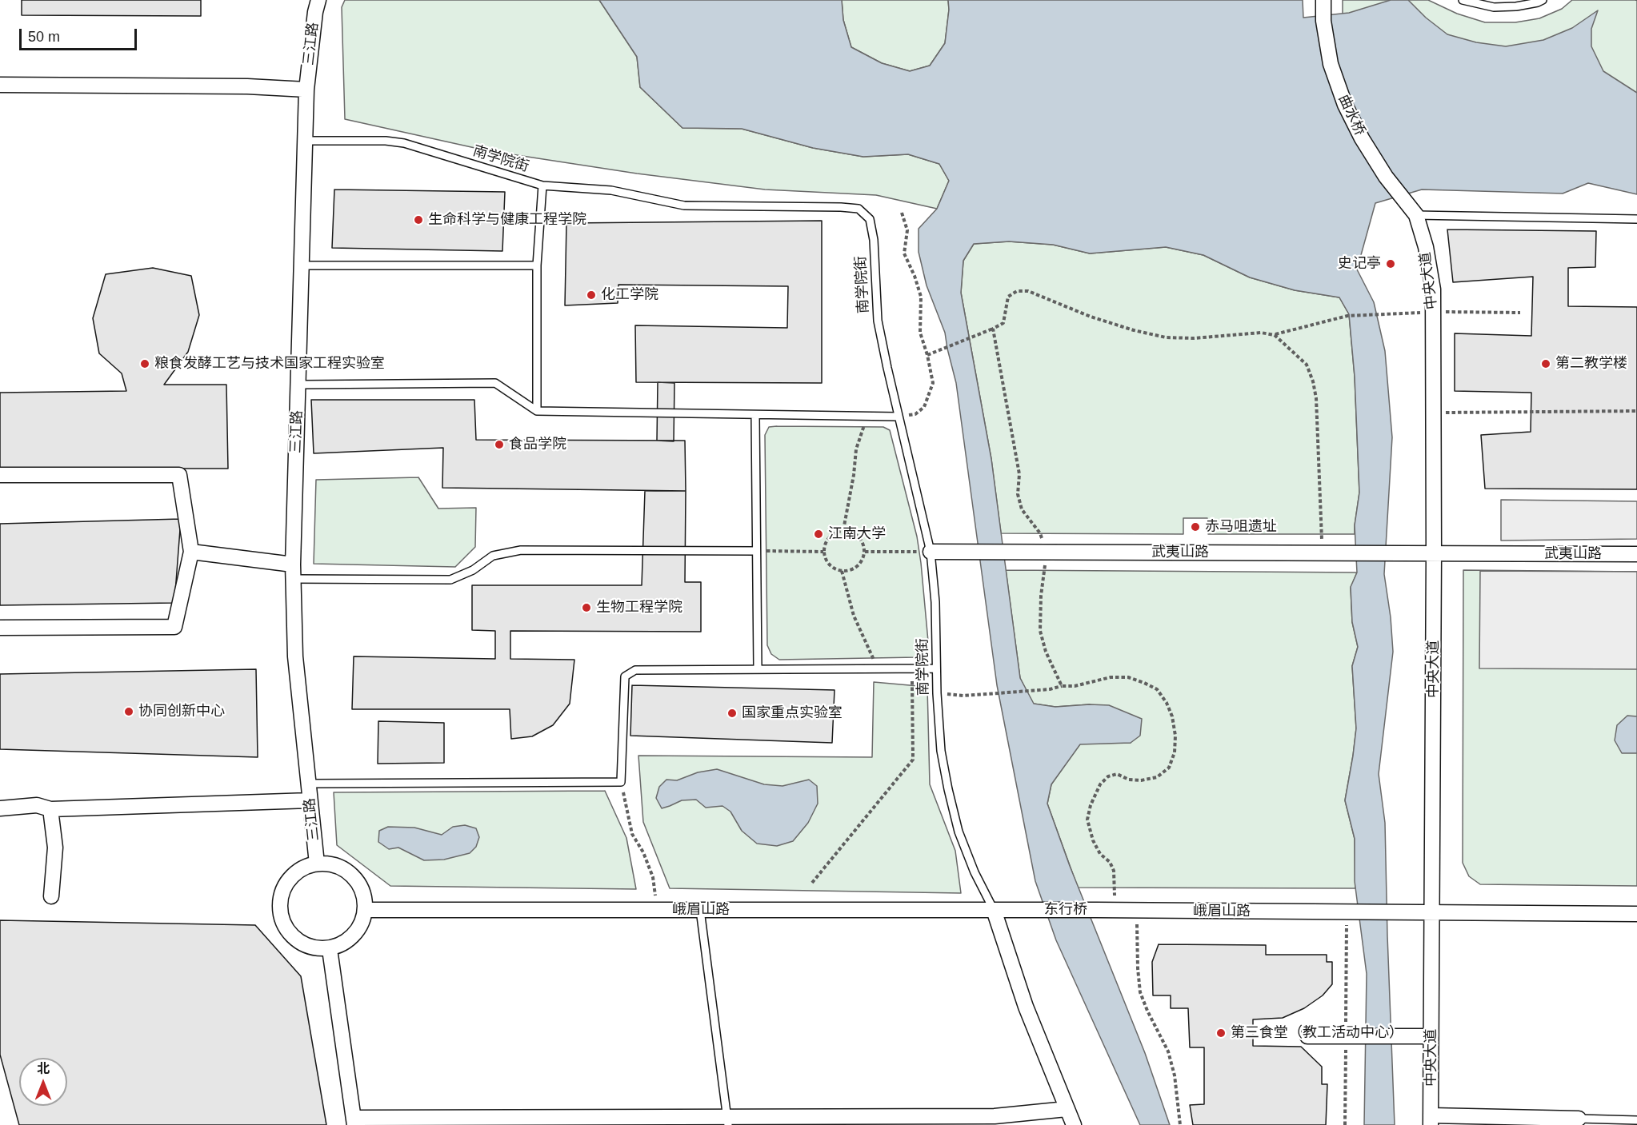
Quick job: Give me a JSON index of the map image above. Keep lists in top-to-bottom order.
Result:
{
  "streets": {
    "street": [
      "三江路",
      "曲水桥",
      "中央大道",
      "武夷山路",
      "峨眉山路",
      "东行桥"
    ],
    "lane": ["南学院街"]
  },
  "crossings": [
    ["三江路", "南学院街"],
    ["三江路", "峨眉山路"],
    ["曲水桥", "中央大道"],
    ["南学院街", "武夷山路"],
    ["南学院街", "峨眉山路"],
    ["中央大道", "武夷山路"],
    ["中央大道", "峨眉山路"],
    ["峨眉山路", "东行桥"]
  ],
  "places": [
    "生命科学与健康工程学院",
    "史记亭",
    "化工学院",
    "粮食发酵工艺与技术国家工程实验室",
    "第二教学楼",
    "食品学院",
    "赤马咀遗址",
    "江南大学",
    "生物工程学院",
    "协同创新中心",
    "国家重点实验室",
    "第三食堂（教工活动中心）"
  ],
  "scale_bar": "50 m",
  "north": "top"
}
